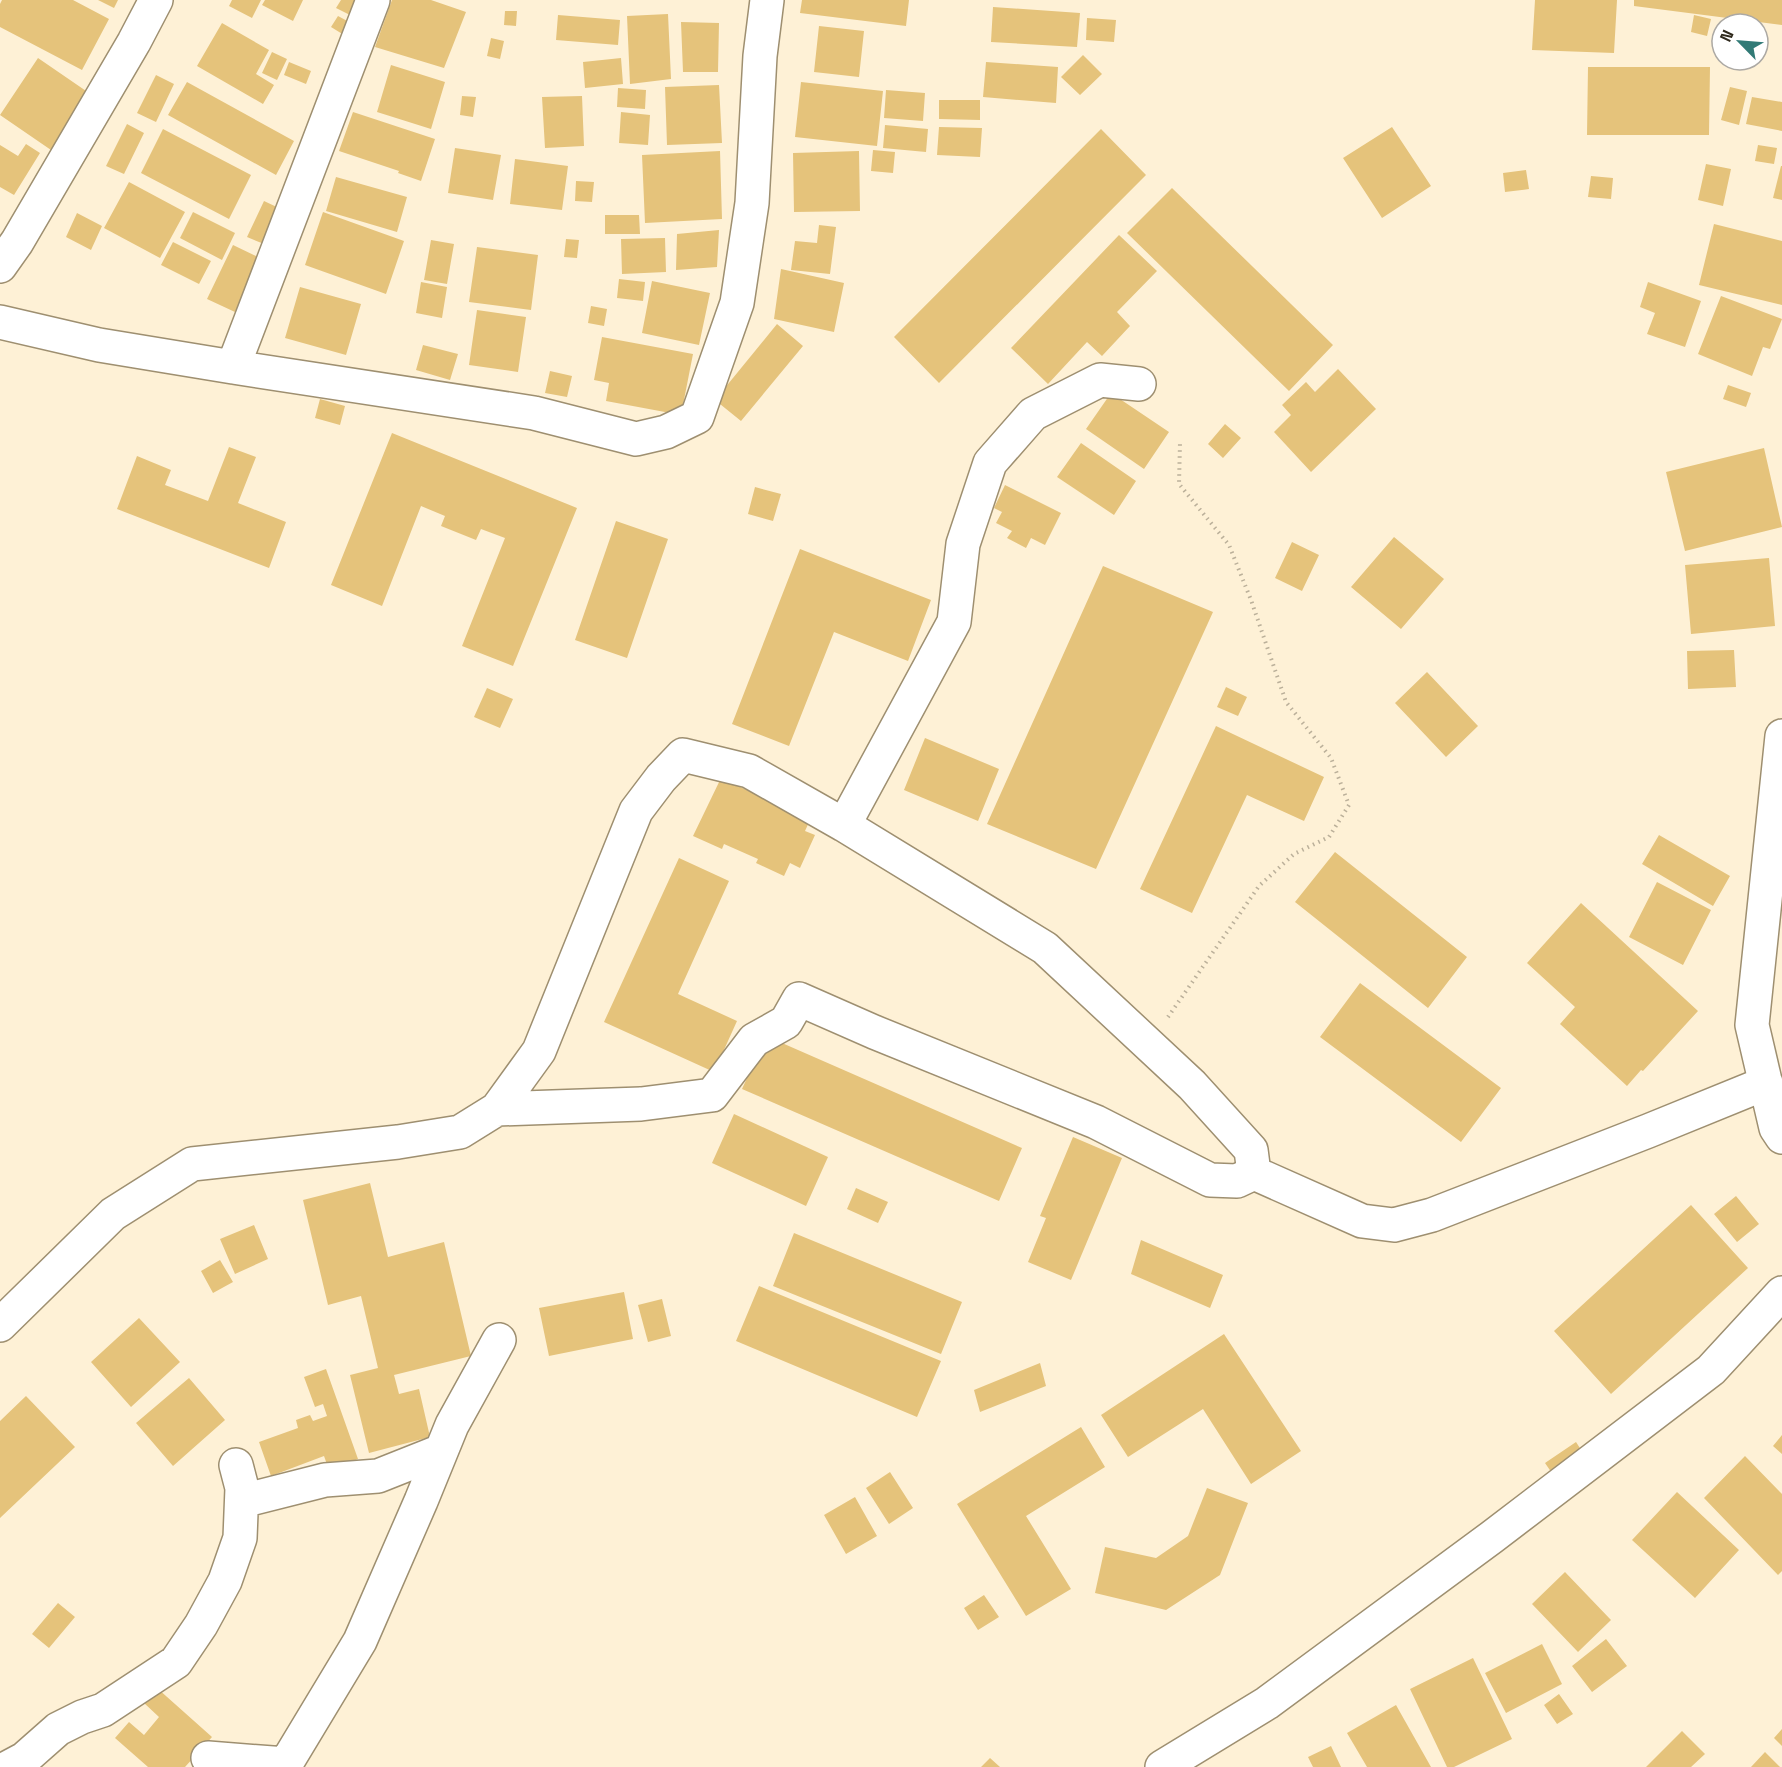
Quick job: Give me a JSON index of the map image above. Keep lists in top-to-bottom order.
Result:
{
  "north": "top left"
}
